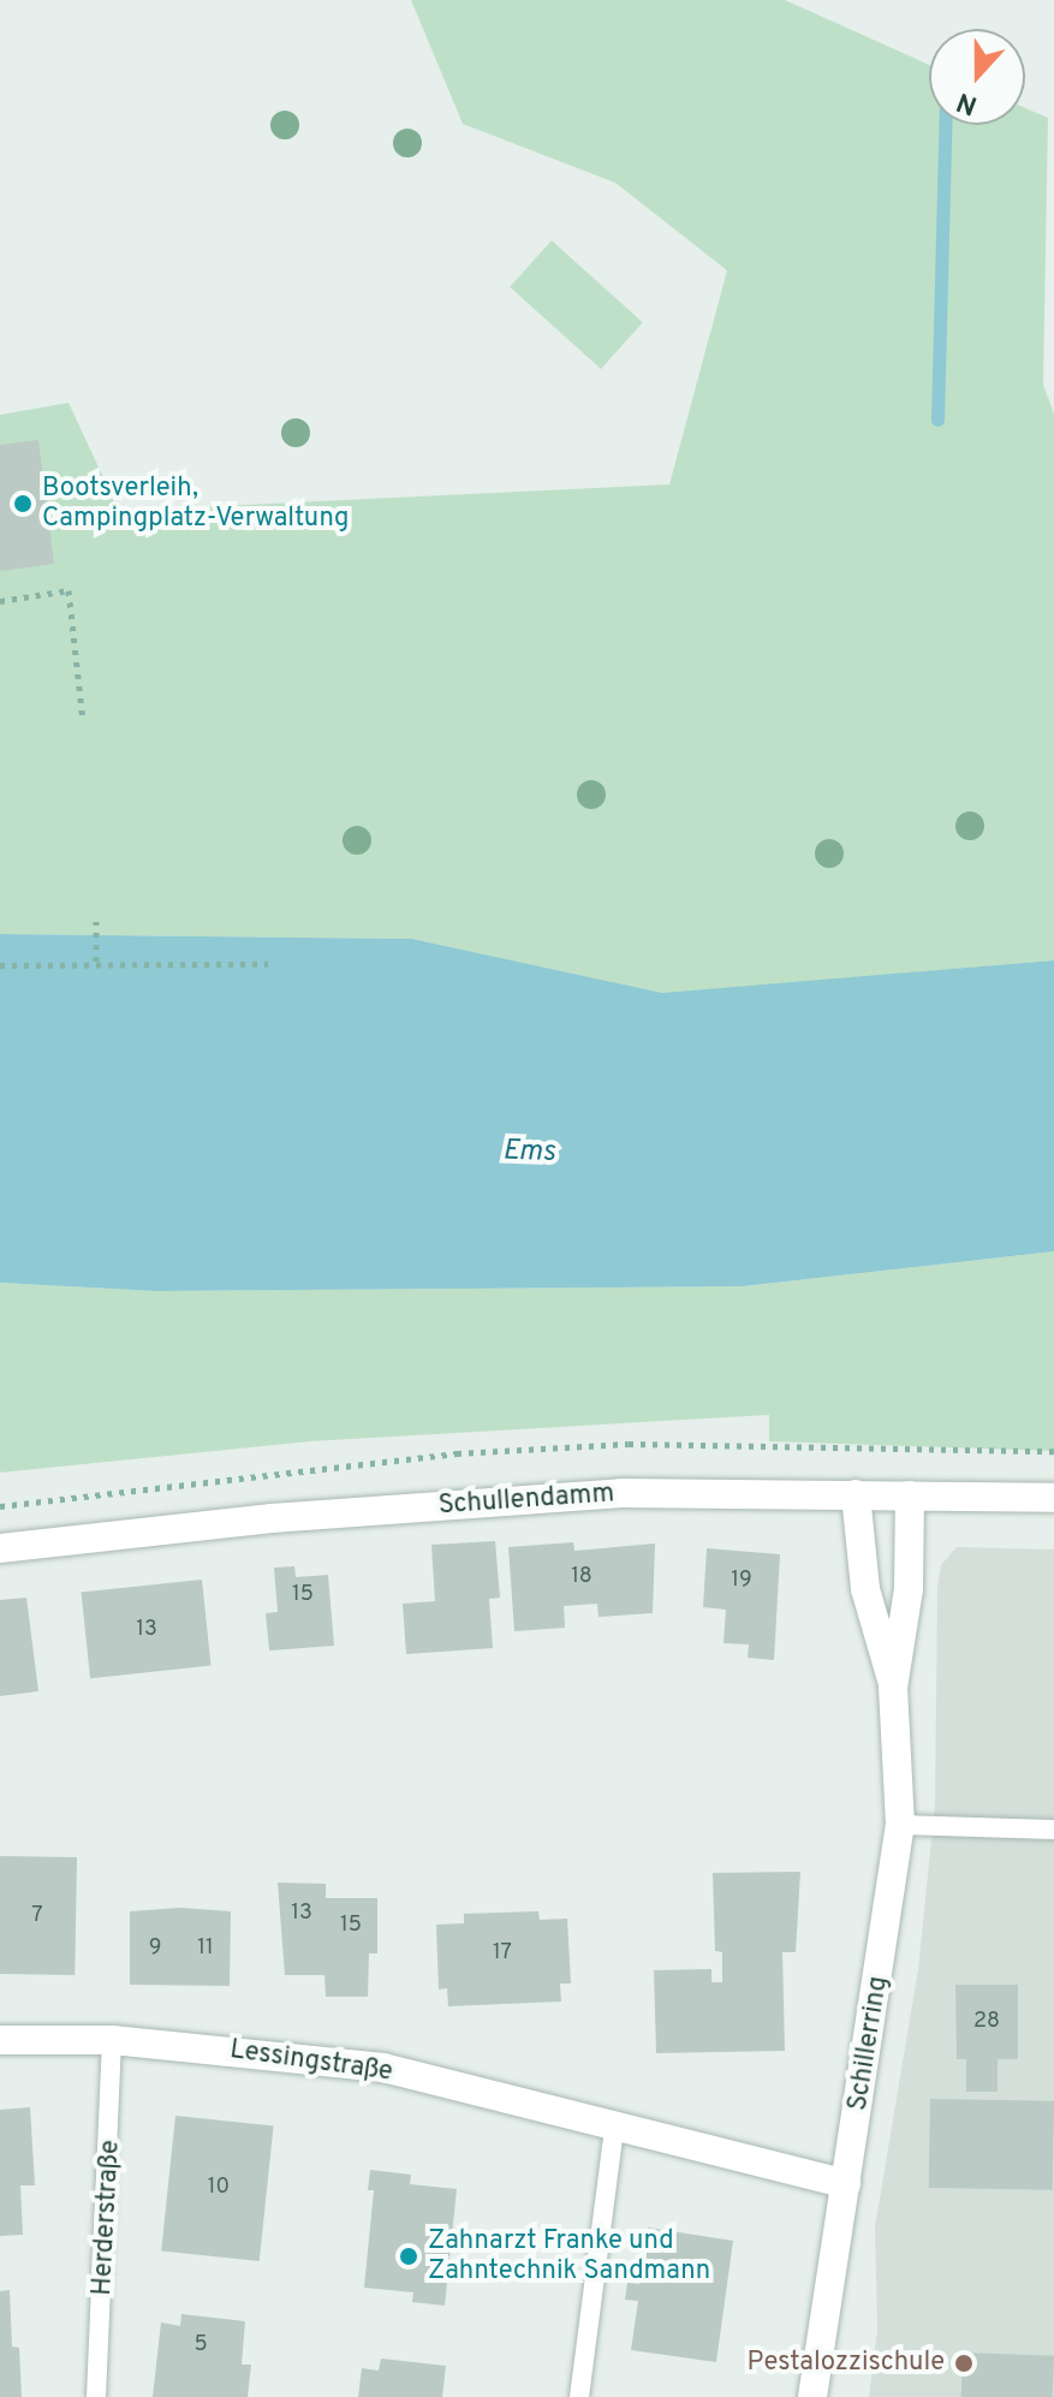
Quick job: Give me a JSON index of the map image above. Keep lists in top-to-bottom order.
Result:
{
  "streets": {
    "street": ["Schullendamm", "Schillerring", "Lessingstraße"],
    "lane": ["Herderstraße"]
  },
  "crossings": [
    ["Schullendamm", "Schillerring"],
    ["Schillerring", "Lessingstraße"],
    ["Lessingstraße", "Herderstraße"]
  ],
  "water": ["Ems"],
  "places": ["Bootsverleih, Campingplatz-Verwaltung", "Zahnarzt Franke und Zahntechnik Sandmann", "Pestalozzischule"],
  "house_numbers": [
    "18",
    "19",
    "15",
    "13",
    "13",
    "7",
    "15",
    "9",
    "11",
    "17",
    "28",
    "10",
    "5"
  ],
  "north": "bottom"
}
